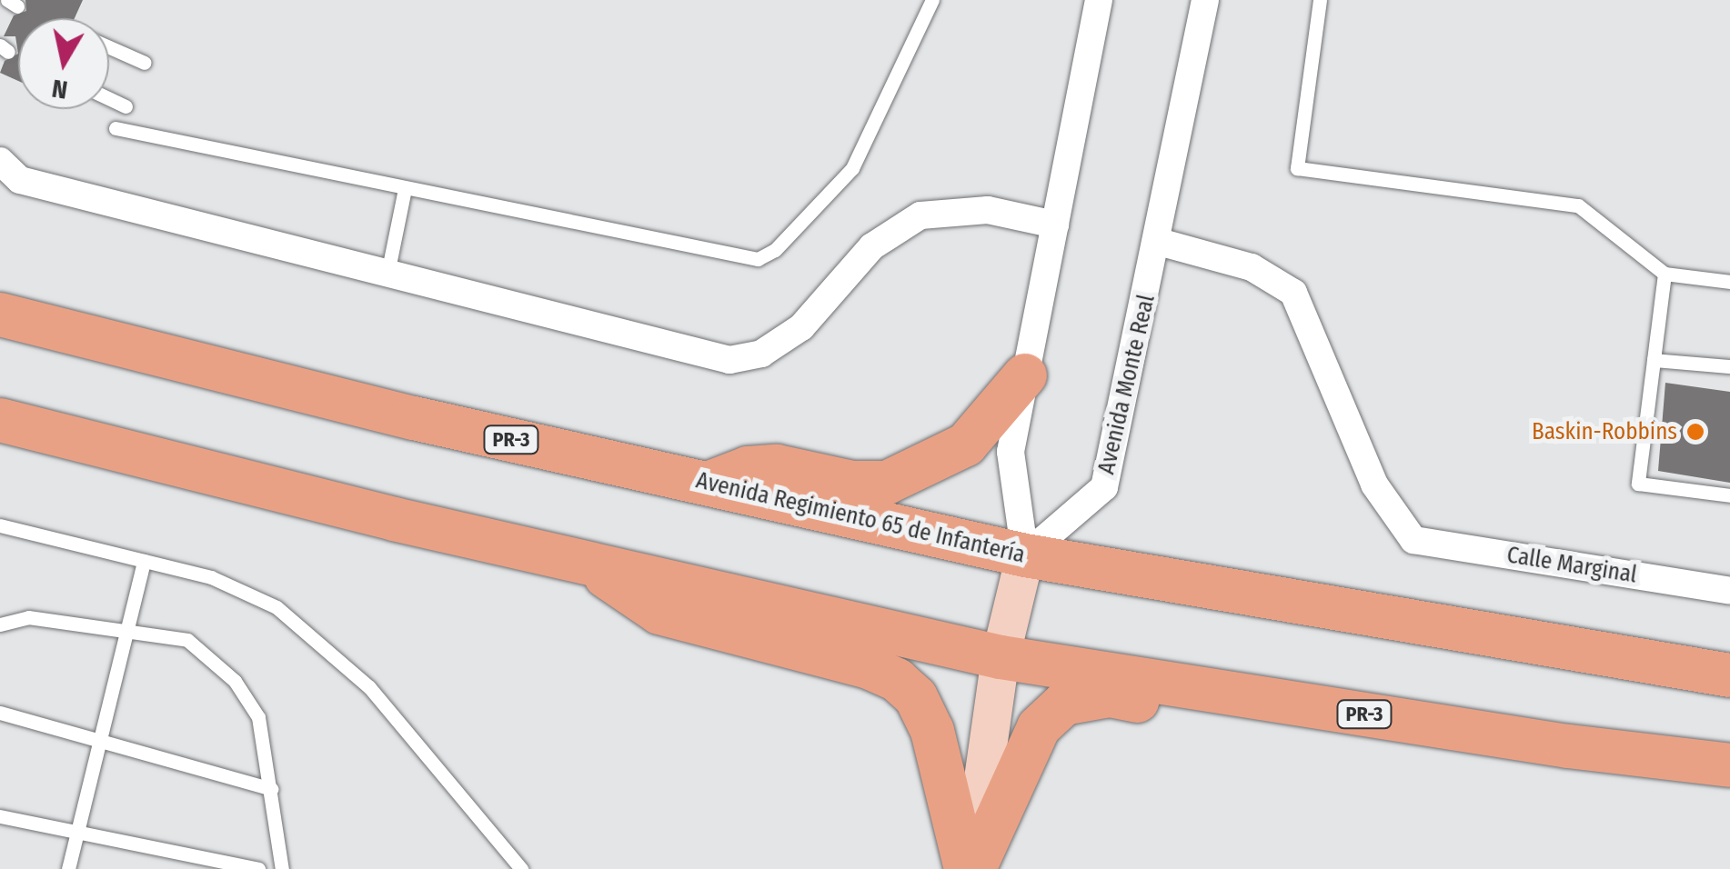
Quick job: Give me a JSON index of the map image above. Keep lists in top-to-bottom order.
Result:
{
  "streets": {
    "main road": ["PR-3", "Avenida Regimiento 65 de Infantería"],
    "street": ["Avenida Monte Real", "Calle Marginal"]
  },
  "crossings": [
    ["Avenida Monte Real", "Avenida Regimiento 65 de Infantería"],
    ["Avenida Monte Real", "Calle Marginal"]
  ],
  "places": ["Baskin-Robbins"],
  "north": "bottom"
}
